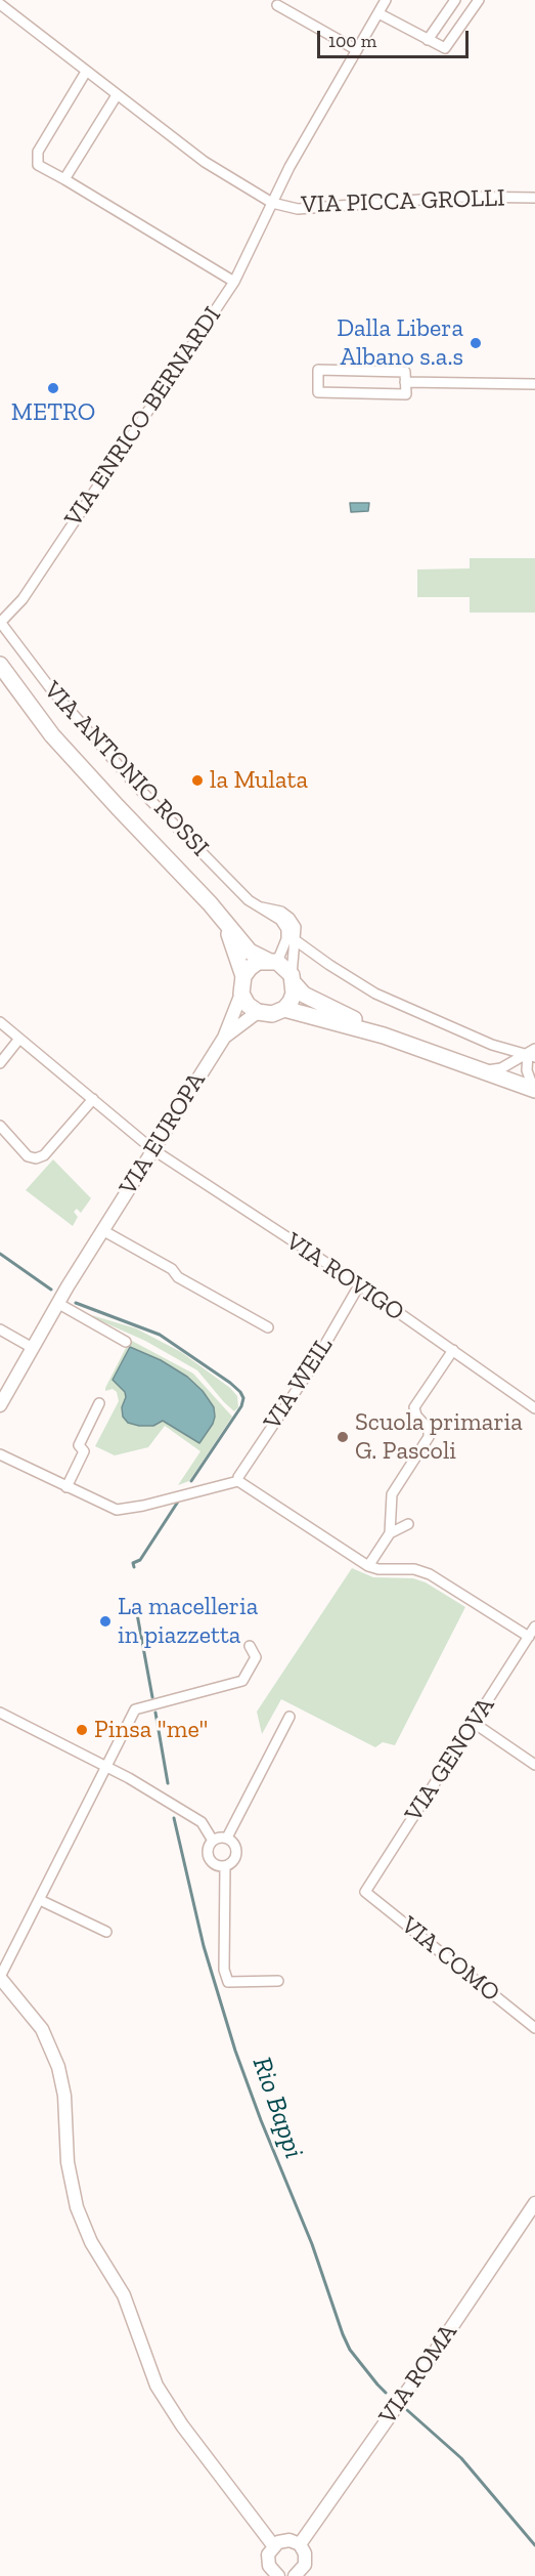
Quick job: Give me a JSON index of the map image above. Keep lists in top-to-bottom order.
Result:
{
  "streets": {
    "main road": ["VIA ANTONIO ROSSI"],
    "street": [
      "VIA PICCA GROLLI",
      "VIA ENRICO BERNARDI",
      "VIA EUROPA",
      "VIA ROVIGO",
      "VIA WEIL",
      "VIA GENOVA",
      "VIA COMO",
      "VIA ROMA"
    ]
  },
  "crossings": [
    ["VIA PICCA GROLLI", "VIA ENRICO BERNARDI"],
    ["VIA ENRICO BERNARDI", "VIA ANTONIO ROSSI"],
    ["VIA ANTONIO ROSSI", "VIA EUROPA"],
    ["VIA EUROPA", "VIA ROVIGO"],
    ["VIA ROVIGO", "VIA WEIL"],
    ["VIA GENOVA", "VIA COMO"]
  ],
  "water": ["Rio Bappi"],
  "places": [
    "Dalla Libera Albano s.a.s",
    "METRO",
    "la Mulata",
    "Scuola primaria G. Pascoli",
    "La macelleria in piazzetta",
    "Pinsa \"me\""
  ],
  "scale_bar": "100 m"
}
